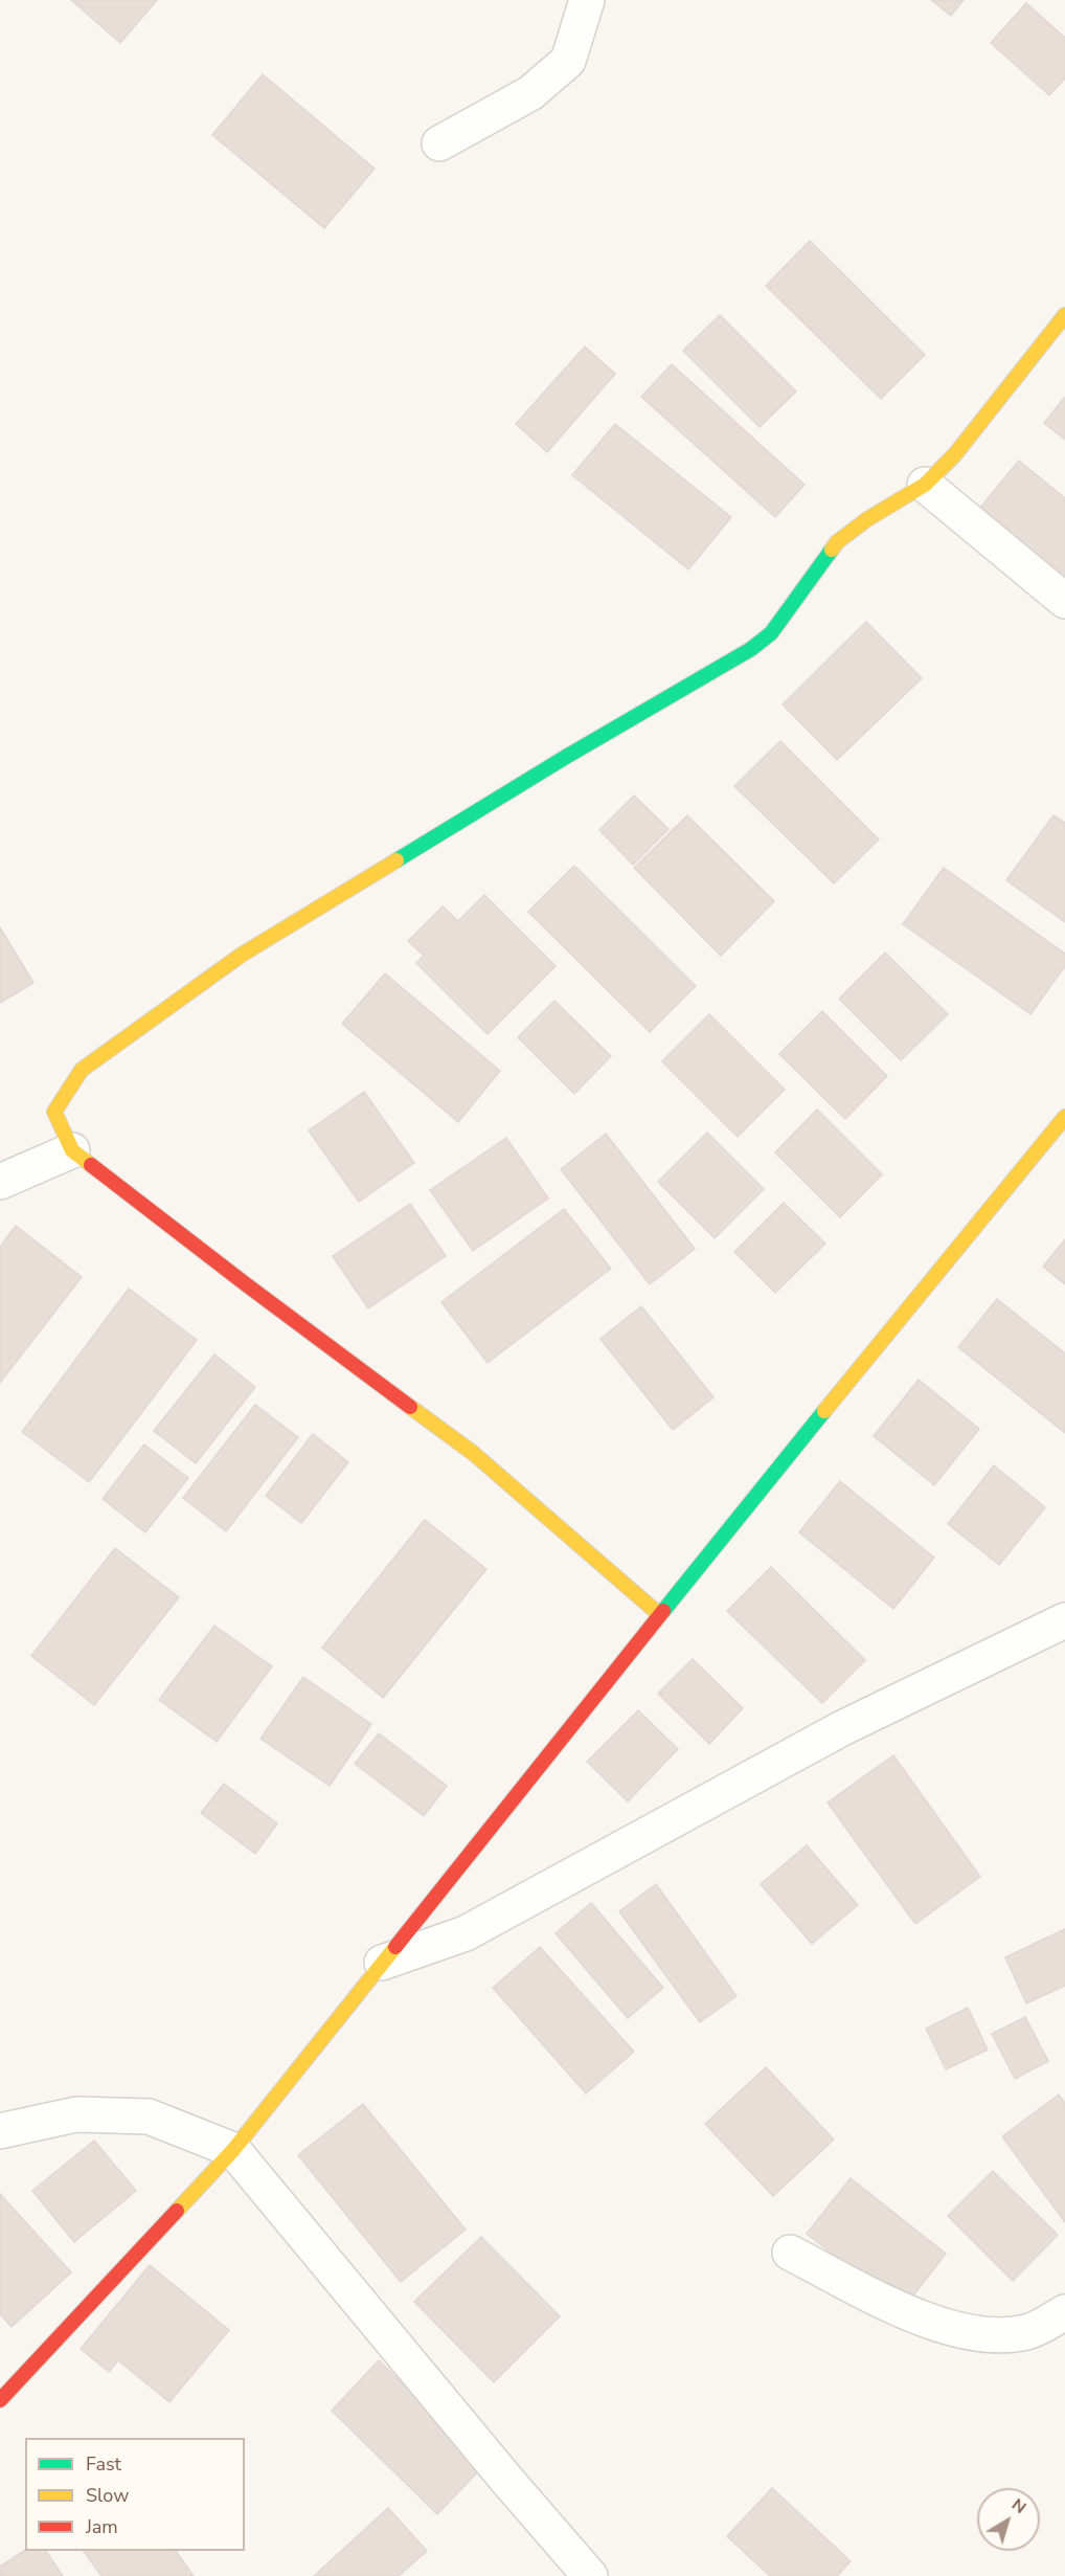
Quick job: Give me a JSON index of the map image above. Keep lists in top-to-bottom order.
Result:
{
  "legend": ["Fast", "Slow", "Jam"],
  "north": "top right"
}
